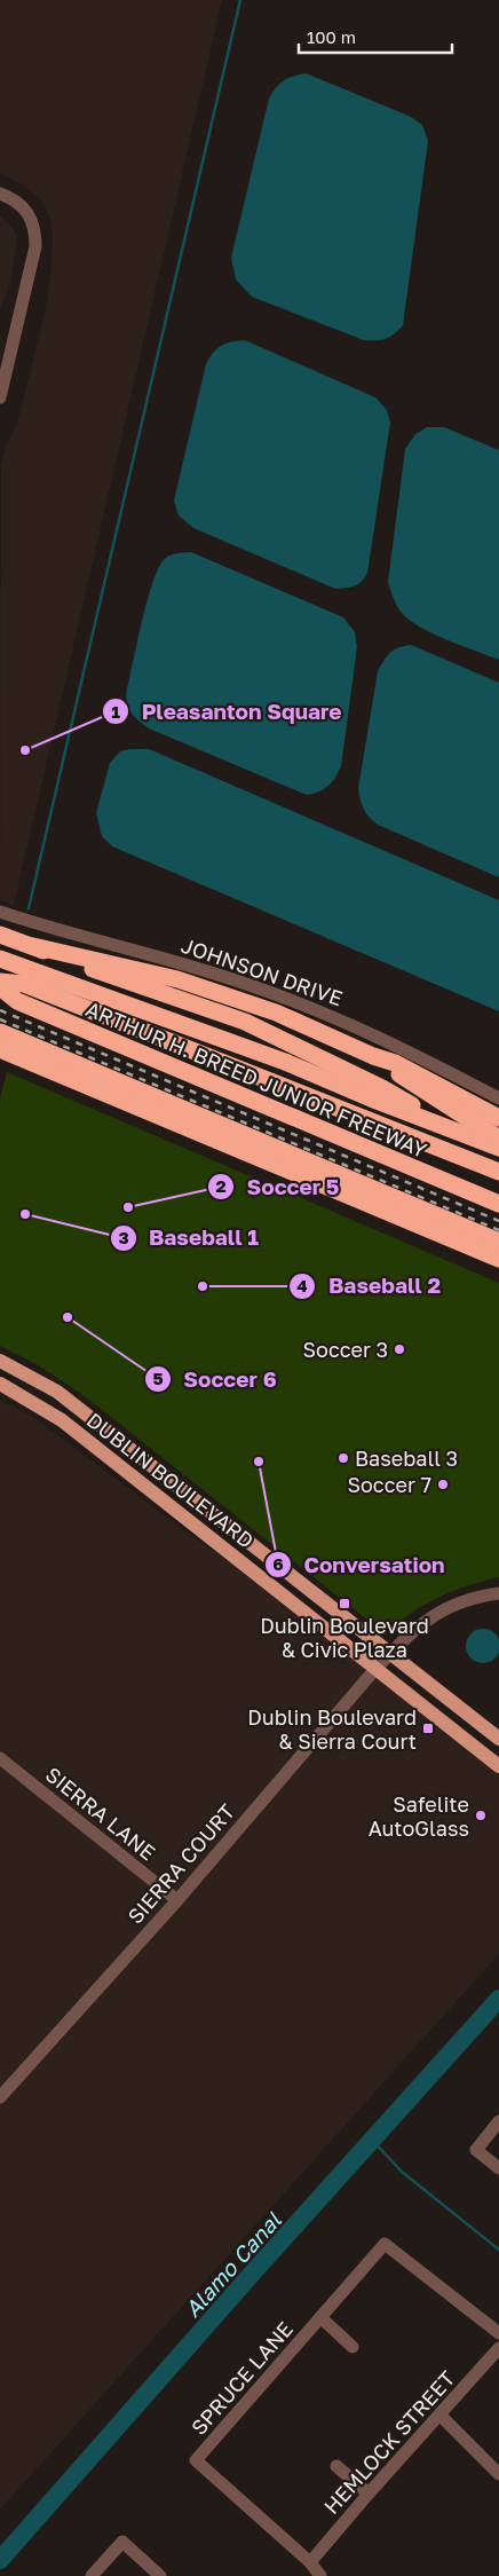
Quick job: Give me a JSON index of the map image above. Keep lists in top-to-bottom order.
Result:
{
  "streets": {
    "highway": ["ARTHUR H. BREED JUNIOR FREEWAY"],
    "main road": ["DUBLIN BOULEVARD"],
    "street": [
      "JOHNSON DRIVE",
      "SIERRA LANE",
      "SIERRA COURT",
      "SPRUCE LANE",
      "HEMLOCK STREET"
    ]
  },
  "crossings": [
    ["DUBLIN BOULEVARD", "SIERRA COURT"],
    ["SIERRA LANE", "SIERRA COURT"],
    ["SPRUCE LANE", "HEMLOCK STREET"]
  ],
  "water": ["Alamo Canal"],
  "places": {
    "other": [
      "Pleasanton Square",
      "Soccer 5",
      "Baseball 1",
      "Baseball 2",
      "Soccer 6",
      "Soccer 3",
      "Baseball 3",
      "Conversation",
      "Soccer 7",
      "Safelite AutoGlass"
    ],
    "transit": ["Dublin Boulevard & Civic Plaza", "Dublin Boulevard & Sierra Court"]
  },
  "scale_bar": "100 m"
}
